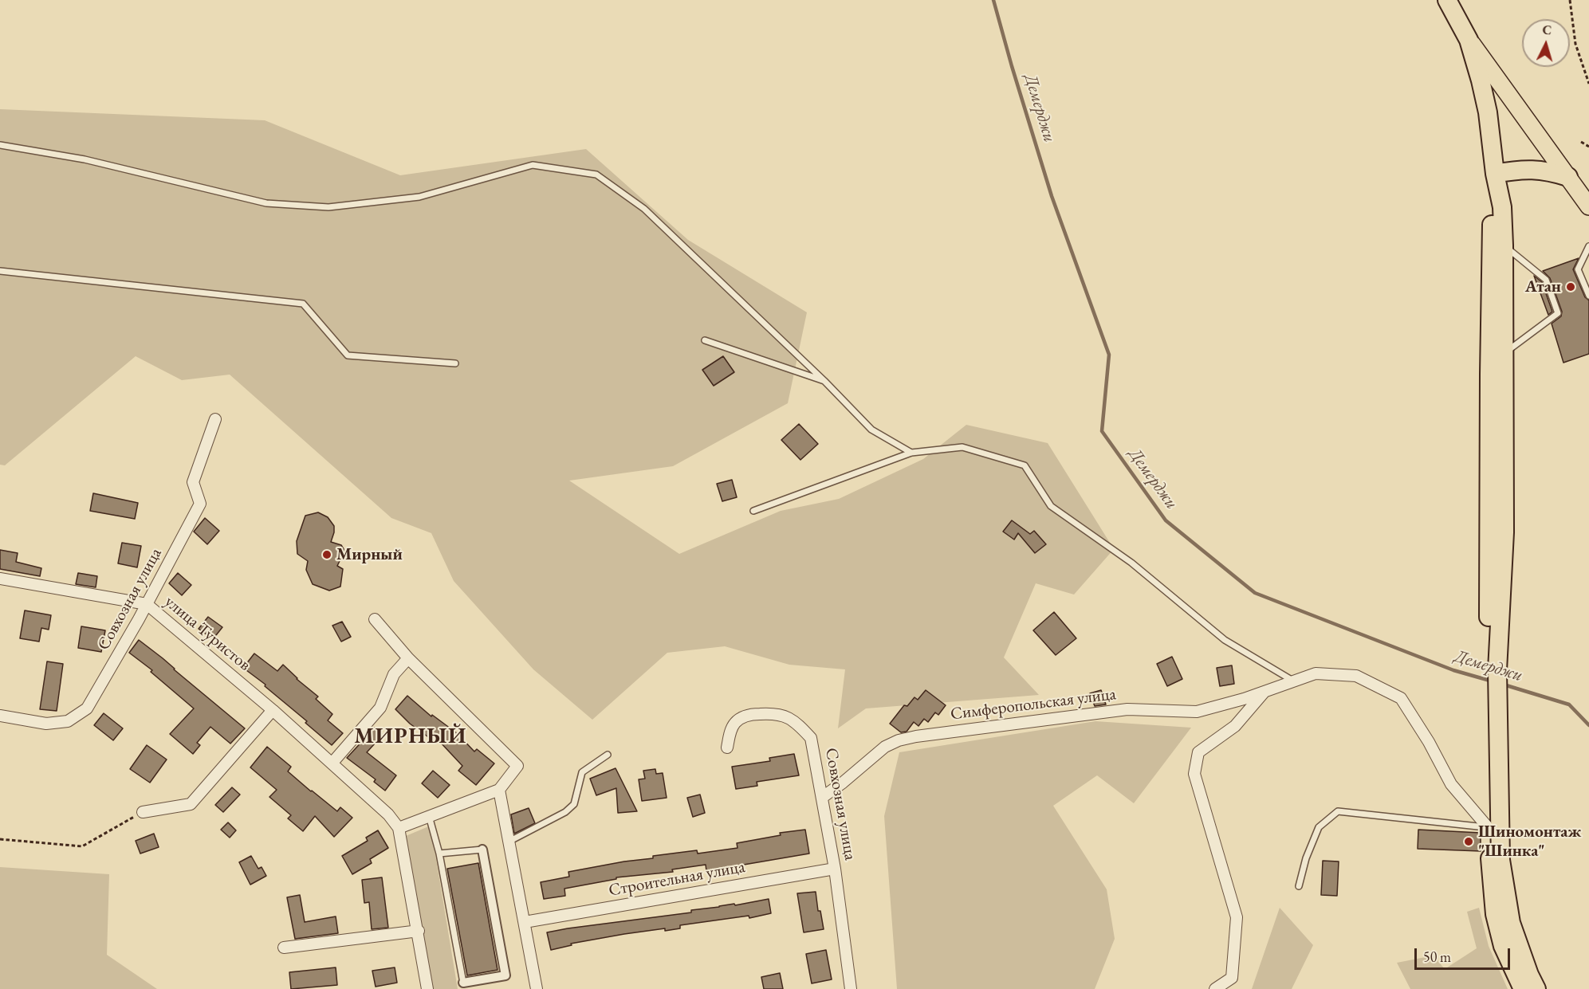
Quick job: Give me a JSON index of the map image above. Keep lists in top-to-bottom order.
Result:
{
  "streets": {
    "street": [
      "Совхозная улица",
      "улица Туристов",
      "Симферопольская улица",
      "Строительная улица"
    ]
  },
  "crossings": [
    ["Совхозная улица", "улица Туристов"],
    ["Совхозная улица", "Симферопольская улица"],
    ["Совхозная улица", "Строительная улица"]
  ],
  "districts": ["МИРНЫЙ"],
  "water": ["Демерджи"],
  "places": ["Атан", "Мирный", "Шиномонтаж \"Шинка\""],
  "scale_bar": "50 m",
  "north": "top"
}
